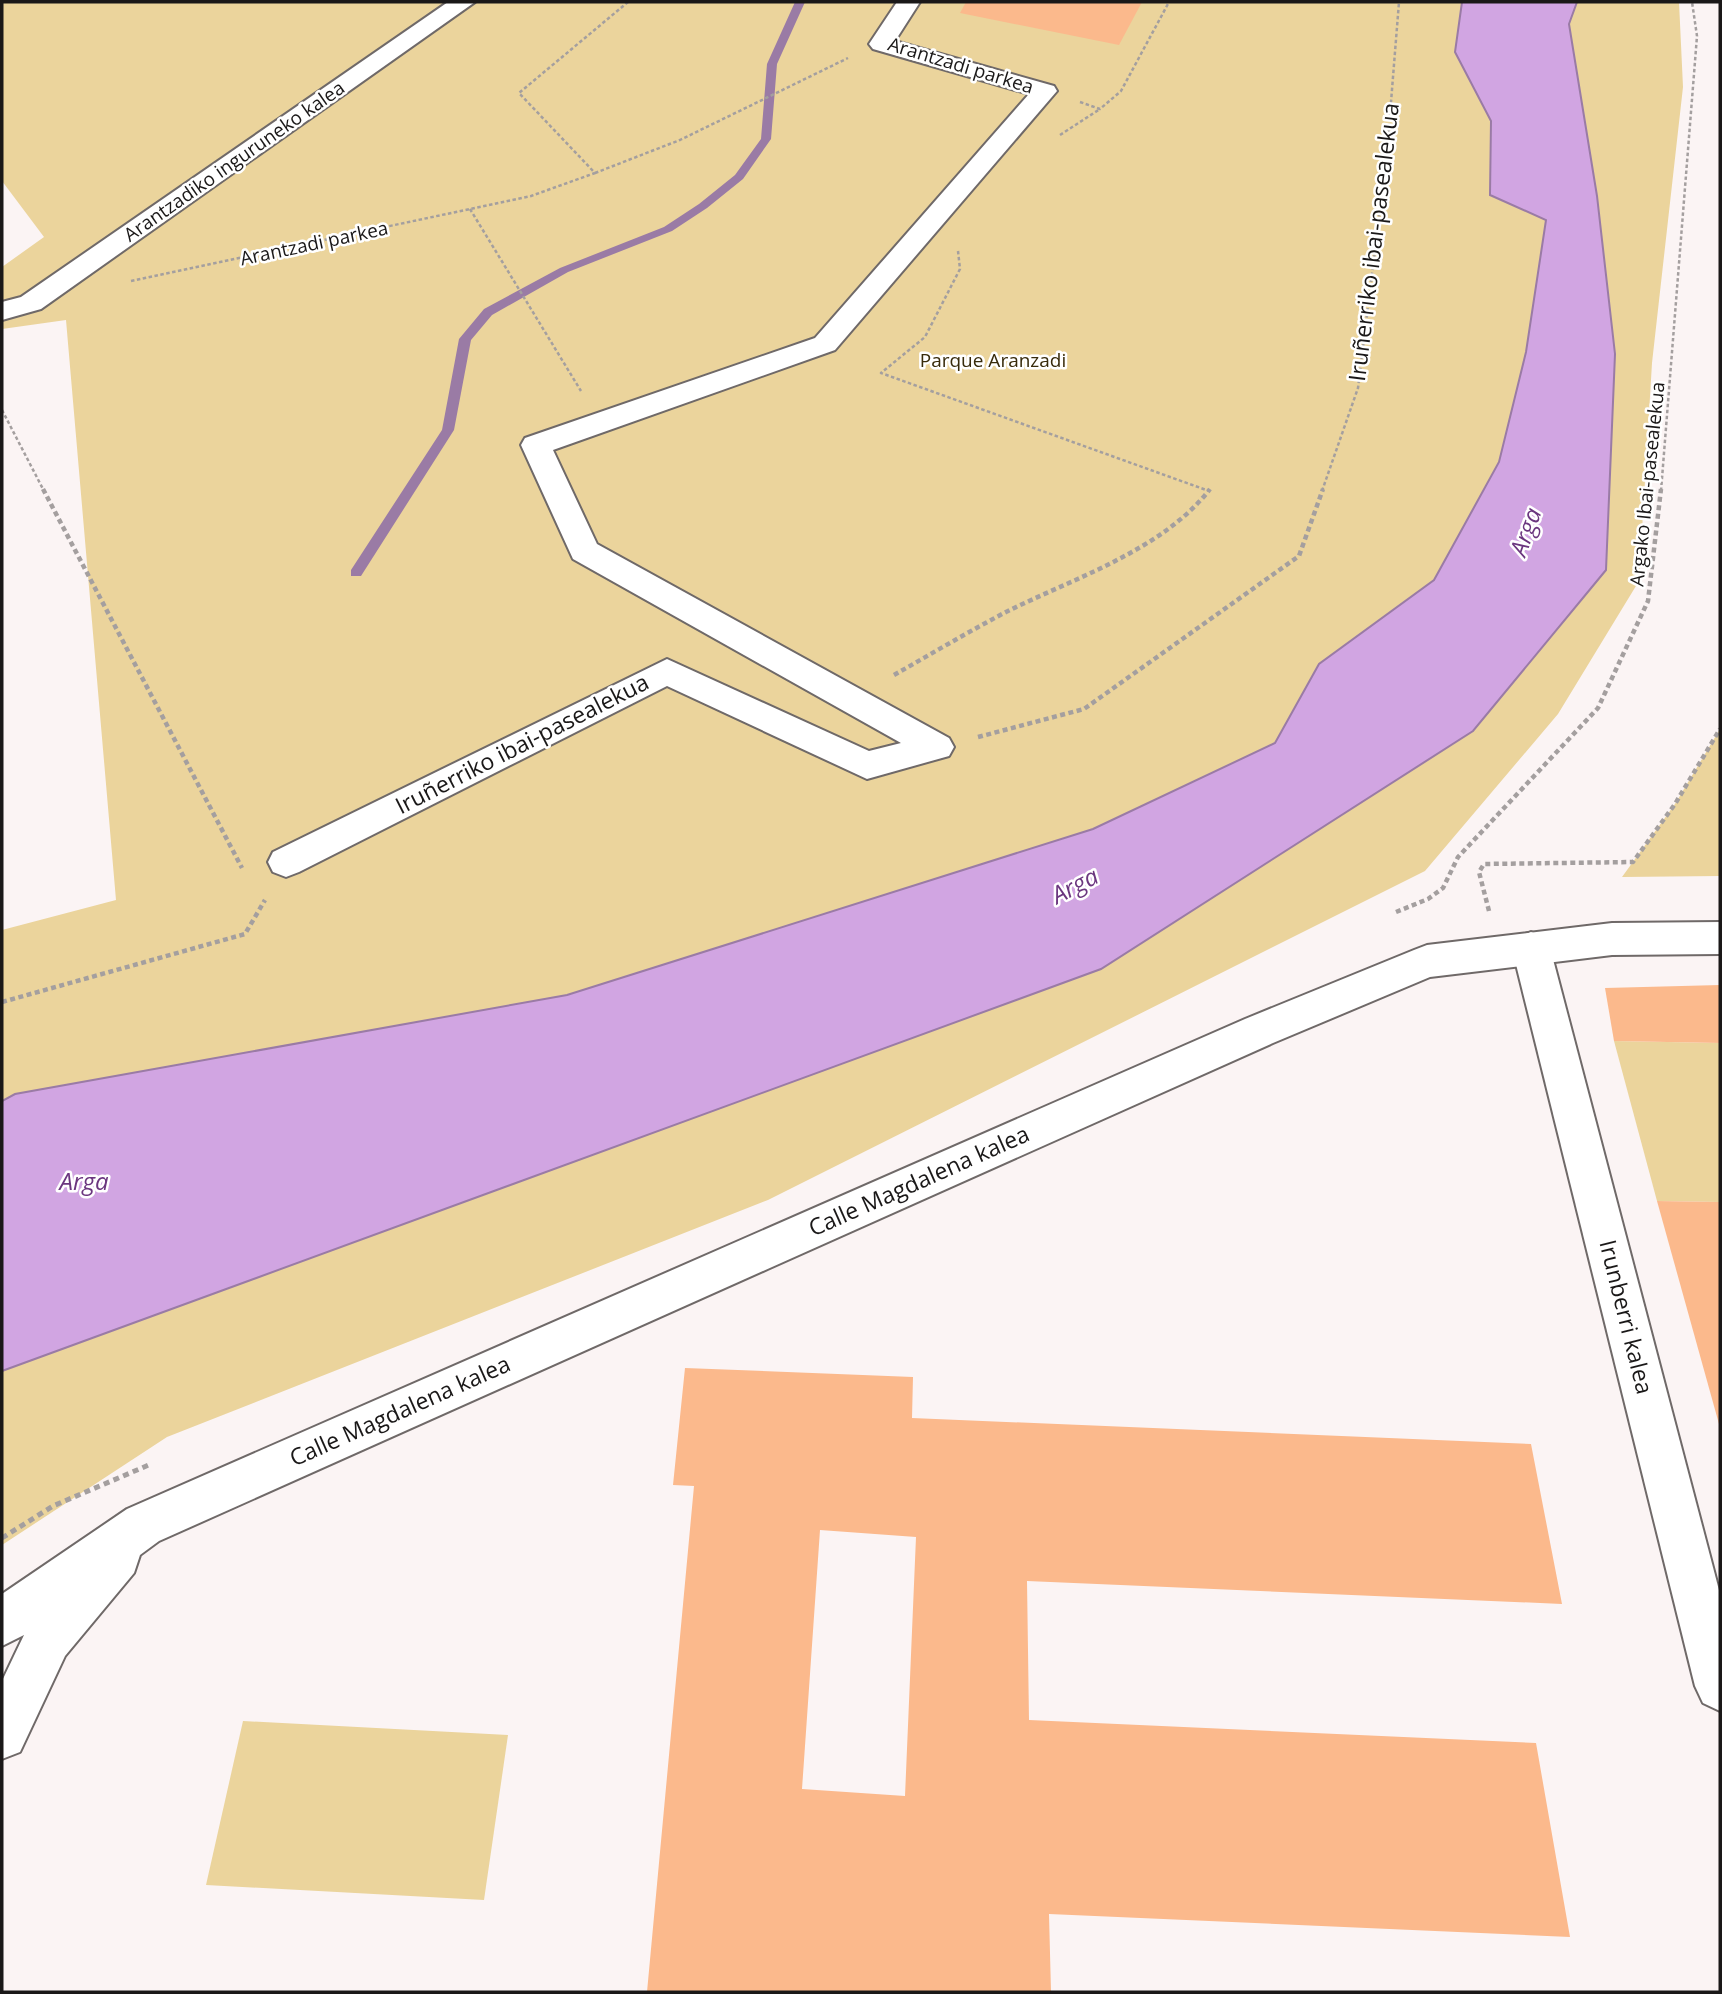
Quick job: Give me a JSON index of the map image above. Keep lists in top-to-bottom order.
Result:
{
  "streets": {
    "street": [
      "Arantzadi parkea",
      "Arantzadiko inguruneko kalea",
      "Iruñerriko ibai-pasealekua",
      "Calle Magdalena kalea",
      "Irunberri kalea"
    ],
    "path": ["Argako Ibai-pasealekua"]
  },
  "crossings": [
    ["Calle Magdalena kalea", "Irunberri kalea"]
  ],
  "water": ["Arga"],
  "parks": ["Parque Aranzadi"]
}
